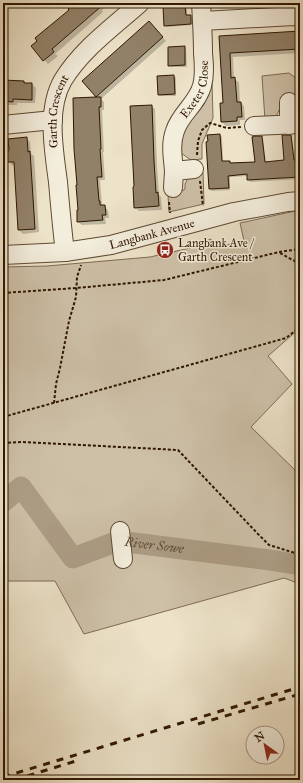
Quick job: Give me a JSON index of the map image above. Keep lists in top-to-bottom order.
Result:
{
  "streets": {
    "street": ["Exeter Close", "Garth Crescent", "Langbank Avenue"]
  },
  "crossings": [
    ["Garth Crescent", "Langbank Avenue"]
  ],
  "water": ["River Sowe"],
  "places": {
    "bus stop": ["Langbank Ave / Garth Crescent"]
  },
  "north": "top left"
}
